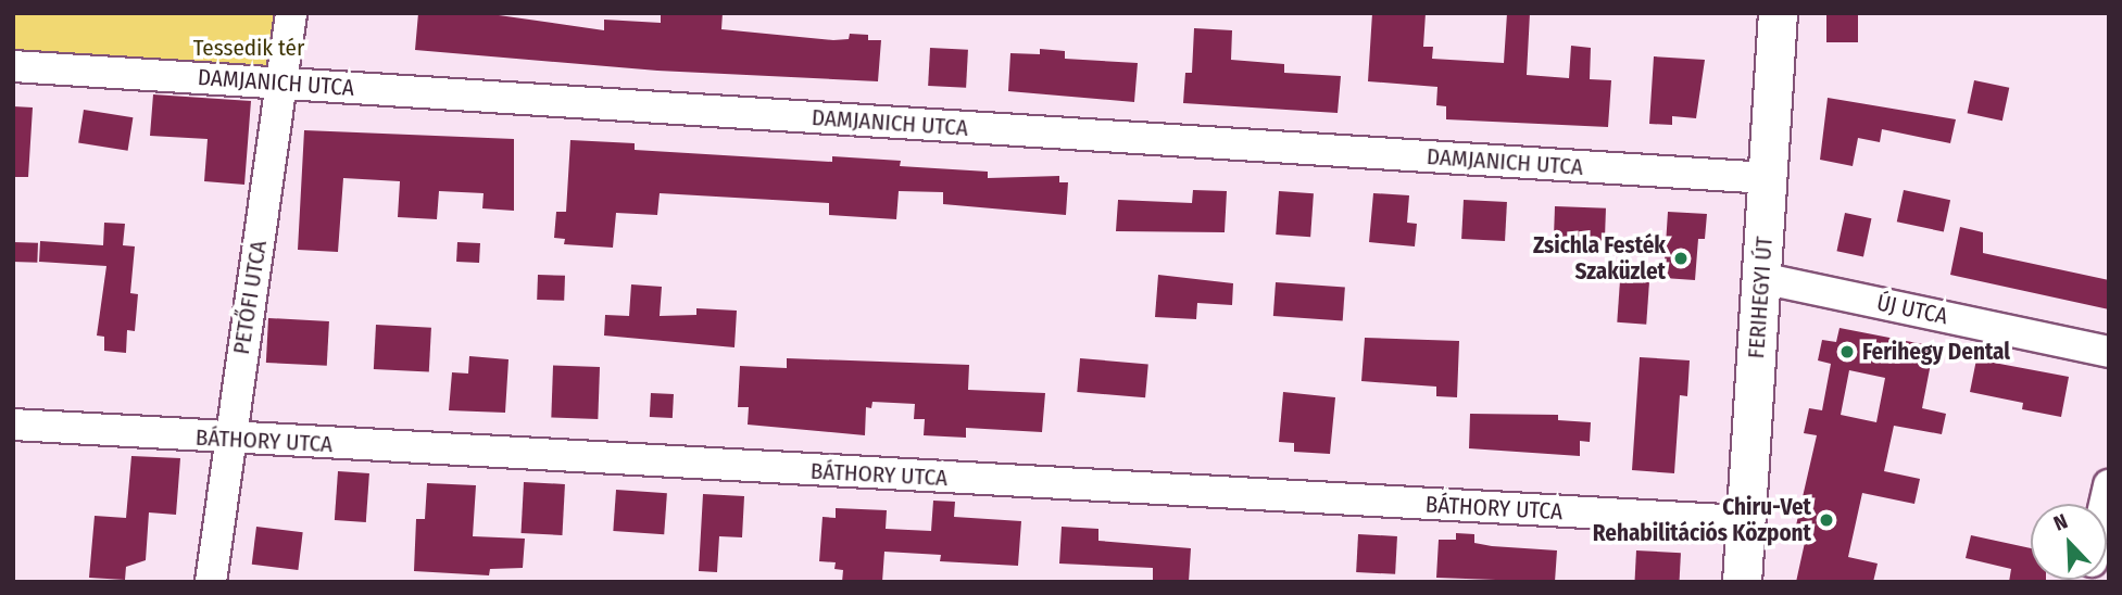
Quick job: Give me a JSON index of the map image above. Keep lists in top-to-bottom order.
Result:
{
  "streets": {
    "main road": ["FERIHEGYI ÚT"],
    "street": [
      "DAMJANICH UTCA",
      "PETŐFI UTCA",
      "ÚJ UTCA",
      "BÁTHORY UTCA"
    ]
  },
  "crossings": [
    ["DAMJANICH UTCA", "PETŐFI UTCA"],
    ["DAMJANICH UTCA", "FERIHEGYI ÚT"],
    ["PETŐFI UTCA", "BÁTHORY UTCA"],
    ["FERIHEGYI ÚT", "ÚJ UTCA"],
    ["FERIHEGYI ÚT", "BÁTHORY UTCA"]
  ],
  "parks": ["Tessedik tér"],
  "places": ["Zsichla Festék Szaküzlet", "Ferihegy Dental", "Chiru-Vet Rehabilitációs Központ"],
  "north": "top left"
}
